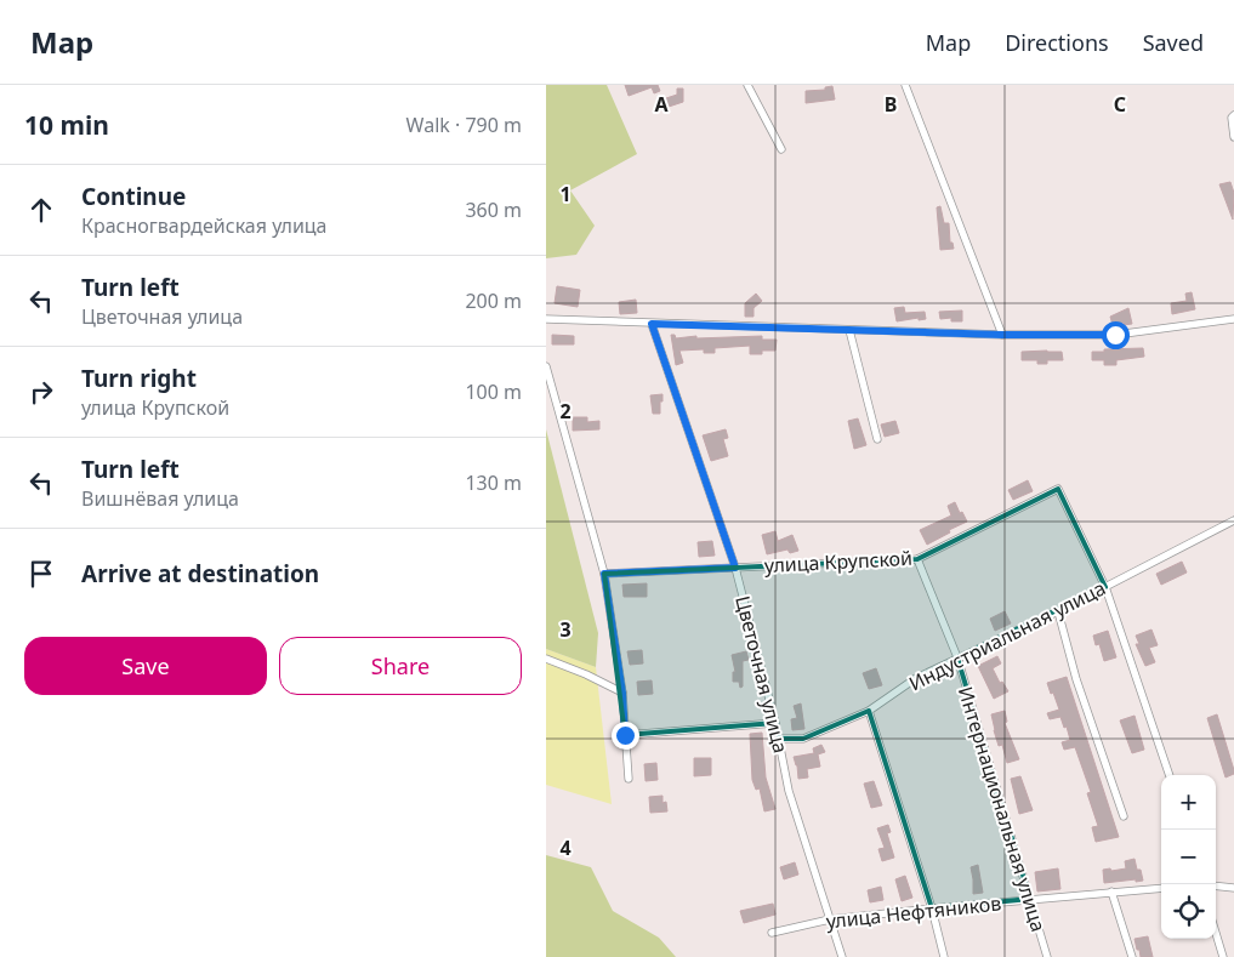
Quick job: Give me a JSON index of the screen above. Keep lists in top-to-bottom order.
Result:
{
  "streets": {
    "street": [
      "улица Крупской",
      "Индустриальная улица",
      "Цветочная улица",
      "Интернациональная улица",
      "улица Нефтяников"
    ]
  },
  "crossings": [
    ["улица Крупской", "Индустриальная улица"],
    ["улица Крупской", "Цветочная улица"],
    ["улица Крупской", "Интернациональная улица"],
    ["Индустриальная улица", "Цветочная улица"],
    ["Индустриальная улица", "Интернациональная улица"],
    ["Цветочная улица", "улица Нефтяников"],
    ["Интернациональная улица", "улица Нефтяников"]
  ],
  "page": {
    "header": "Map",
    "nav": ["Map", "Directions", "Saved"],
    "heading": ["10 min", "Walk · 790 m"],
    "list": [
      ["Continue", "Красногвардейская улица", "360 m"],
      ["Turn left", "Цветочная улица", "200 m"],
      ["Turn right", "улица Крупской", "100 m"],
      ["Turn left", "Вишнёвая улица", "130 m"],
      "Arrive at destination"
    ],
    "buttons": ["Save", "Share"],
    "map_buttons": ["+", "−"]
  },
  "grid": {
    "columns": ["A", "B", "C"],
    "rows": [
      "1",
      "2",
      "3",
      "4"
    ]
  }
}
